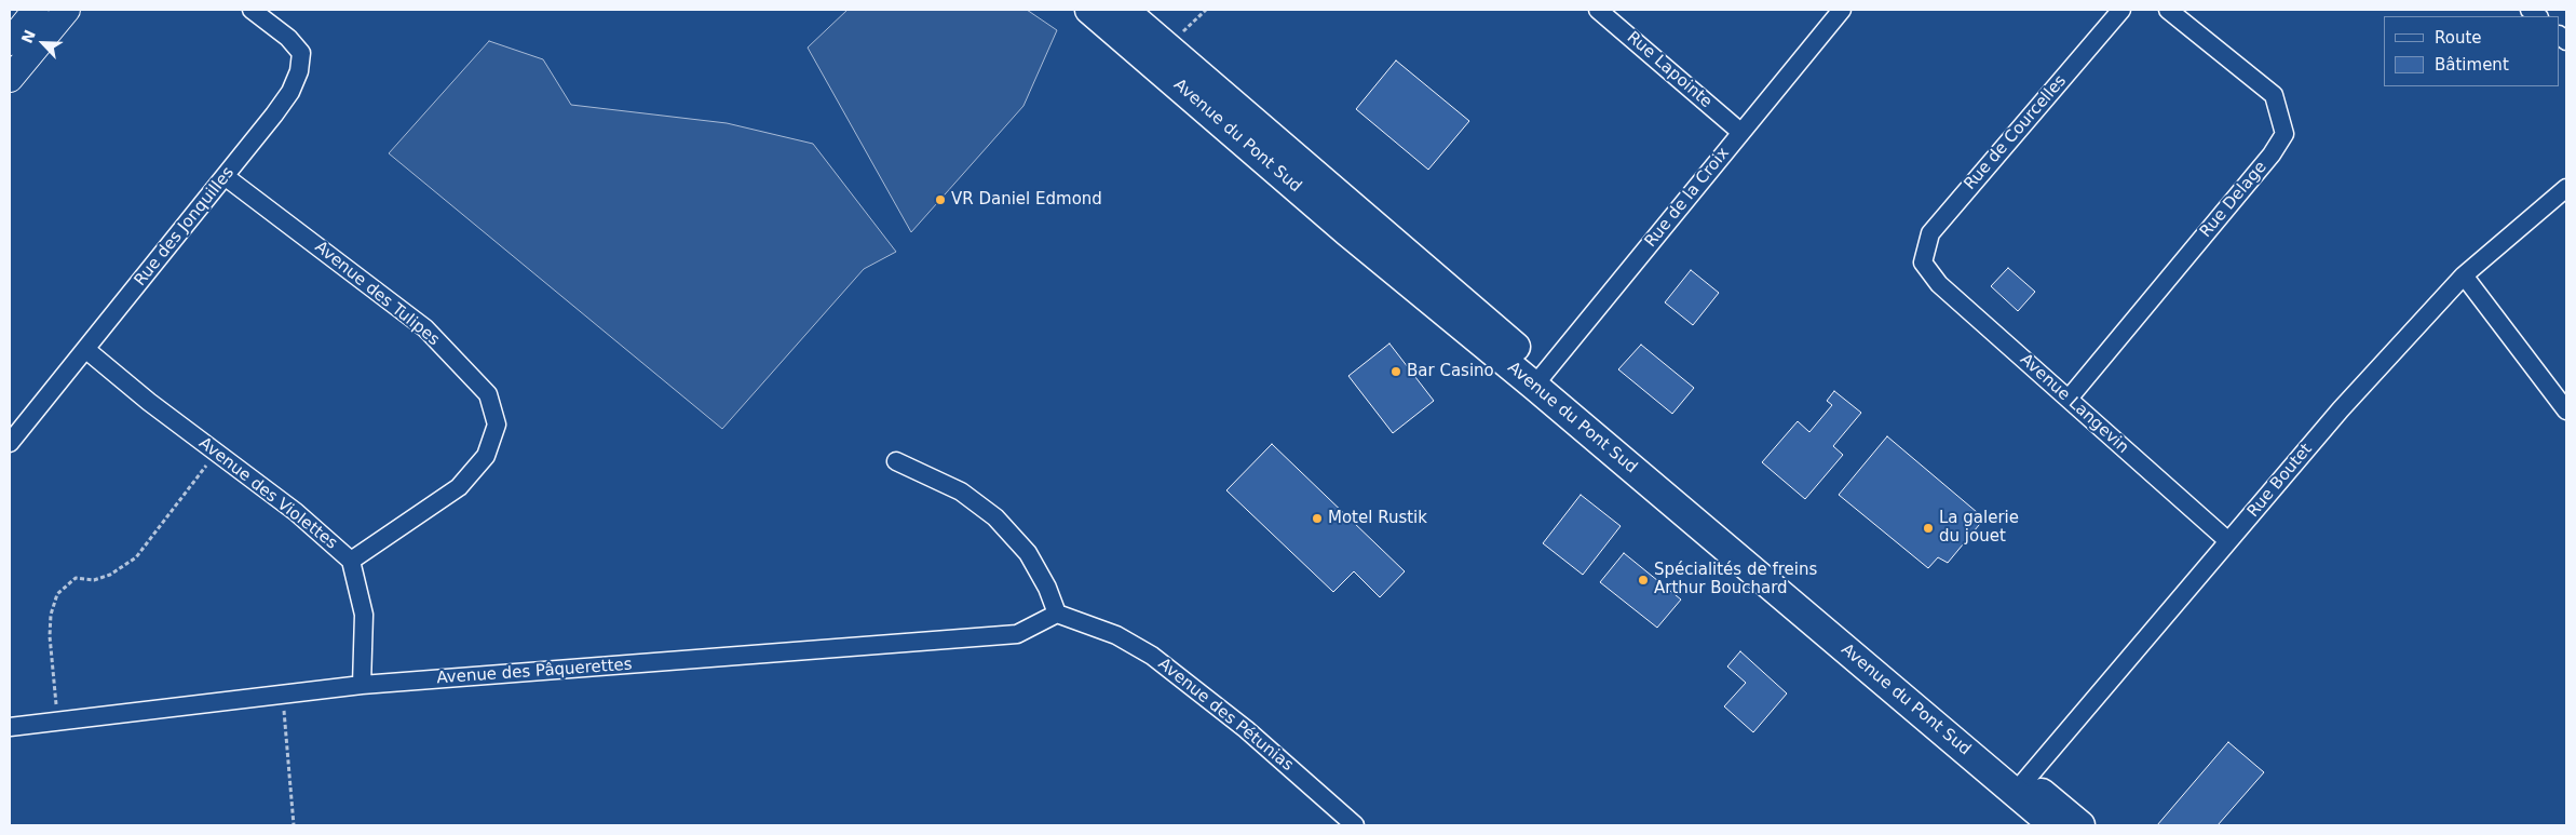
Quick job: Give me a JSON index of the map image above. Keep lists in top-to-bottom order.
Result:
{
  "streets": {
    "main road": ["Avenue du Pont Sud"],
    "street": [
      "Rue Lapointe",
      "Rue de Courcelles",
      "Rue de la Croix",
      "Rue Delage",
      "Rue des Jonquilles",
      "Avenue des Tulipes",
      "Avenue Langevin",
      "Rue Boutet",
      "Avenue des Violettes",
      "Avenue des Pâquerettes",
      "Avenue des Pétunias"
    ]
  },
  "crossings": [
    ["Rue Lapointe", "Rue de la Croix"],
    ["Rue de Courcelles", "Avenue Langevin"],
    ["Avenue du Pont Sud", "Rue de la Croix"],
    ["Avenue du Pont Sud", "Rue Boutet"],
    ["Rue Delage", "Avenue Langevin"],
    ["Rue des Jonquilles", "Avenue des Tulipes"],
    ["Rue des Jonquilles", "Avenue des Violettes"],
    ["Avenue des Tulipes", "Avenue des Violettes"],
    ["Avenue Langevin", "Rue Boutet"],
    ["Avenue des Violettes", "Avenue des Pâquerettes"],
    ["Avenue des Pâquerettes", "Avenue des Pétunias"]
  ],
  "places": [
    "VR Daniel Edmond",
    "Bar Casino",
    "Motel Rustik",
    "La galerie du jouet",
    "Spécialités de freins Arthur Bouchard"
  ],
  "legend": ["Route", "Bâtiment"],
  "north": "top left"
}
